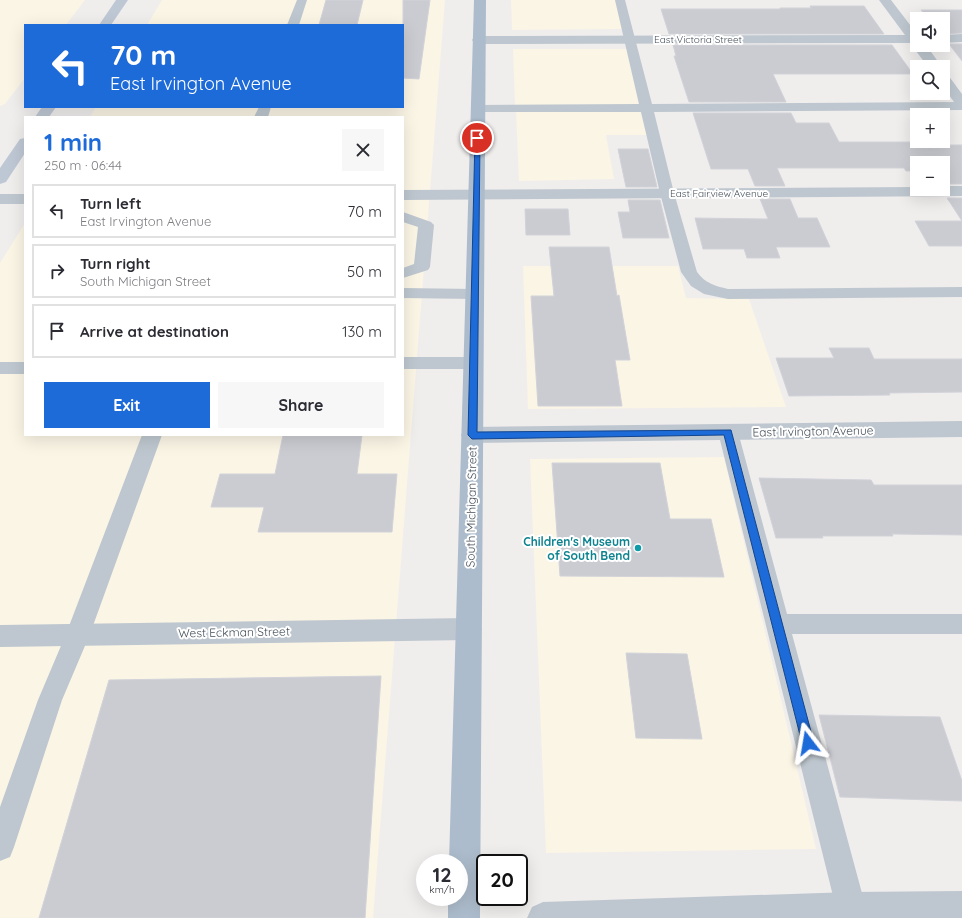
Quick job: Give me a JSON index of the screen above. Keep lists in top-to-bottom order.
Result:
{
  "streets": {
    "main road": ["South Michigan Street"],
    "street": [
      "East Victoria Street",
      "East Fairview Avenue",
      "East Irvington Avenue",
      "West Eckman Street"
    ]
  },
  "crossings": [
    ["East Victoria Street", "South Michigan Street"],
    ["East Fairview Avenue", "South Michigan Street"],
    ["East Irvington Avenue", "South Michigan Street"],
    ["South Michigan Street", "West Eckman Street"]
  ],
  "places": ["Children's Museum of South Bend"],
  "page": {
    "map_buttons": ["+", "−"],
    "turn": ["70 m", "East Irvington Avenue"],
    "heading": ["1 min", "250 m · 06:44"],
    "list": [
      {
        "name": "Turn left",
        "note": "East Irvington Avenue",
        "value": "70 m"
      },
      {
        "name": "Turn right",
        "note": "South Michigan Street",
        "value": "50 m"
      },
      {
        "name": "Arrive at destination",
        "value": "130 m"
      }
    ],
    "buttons": ["Exit", "Share"],
    "speed": "12 km/h",
    "limit": "20"
  }
}
